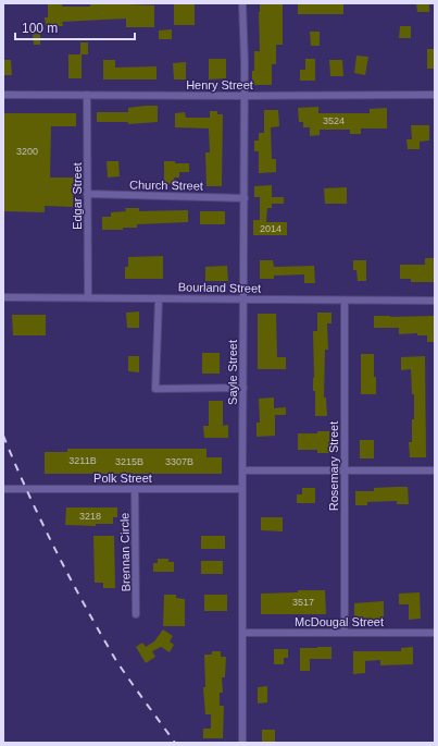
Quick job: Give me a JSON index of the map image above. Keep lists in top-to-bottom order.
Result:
{
  "streets": {
    "street": [
      "Henry Street",
      "Church Street",
      "Edgar Street",
      "Bourland Street",
      "Sayle Street",
      "Rosemary Street",
      "Polk Street",
      "Brennan Circle",
      "McDougal Street"
    ]
  },
  "crossings": [
    ["Henry Street", "Edgar Street"],
    ["Henry Street", "Sayle Street"],
    ["Church Street", "Edgar Street"],
    ["Church Street", "Sayle Street"],
    ["Edgar Street", "Bourland Street"],
    ["Bourland Street", "Sayle Street"],
    ["Bourland Street", "Rosemary Street"],
    ["Sayle Street", "Polk Street"],
    ["Sayle Street", "McDougal Street"],
    ["Rosemary Street", "McDougal Street"],
    ["Polk Street", "Brennan Circle"]
  ],
  "house_numbers": [
    "3524",
    "3200",
    "2014",
    "3211B",
    "3215B",
    "3307B",
    "3218",
    "3517"
  ],
  "scale_bar": "100 m"
}
